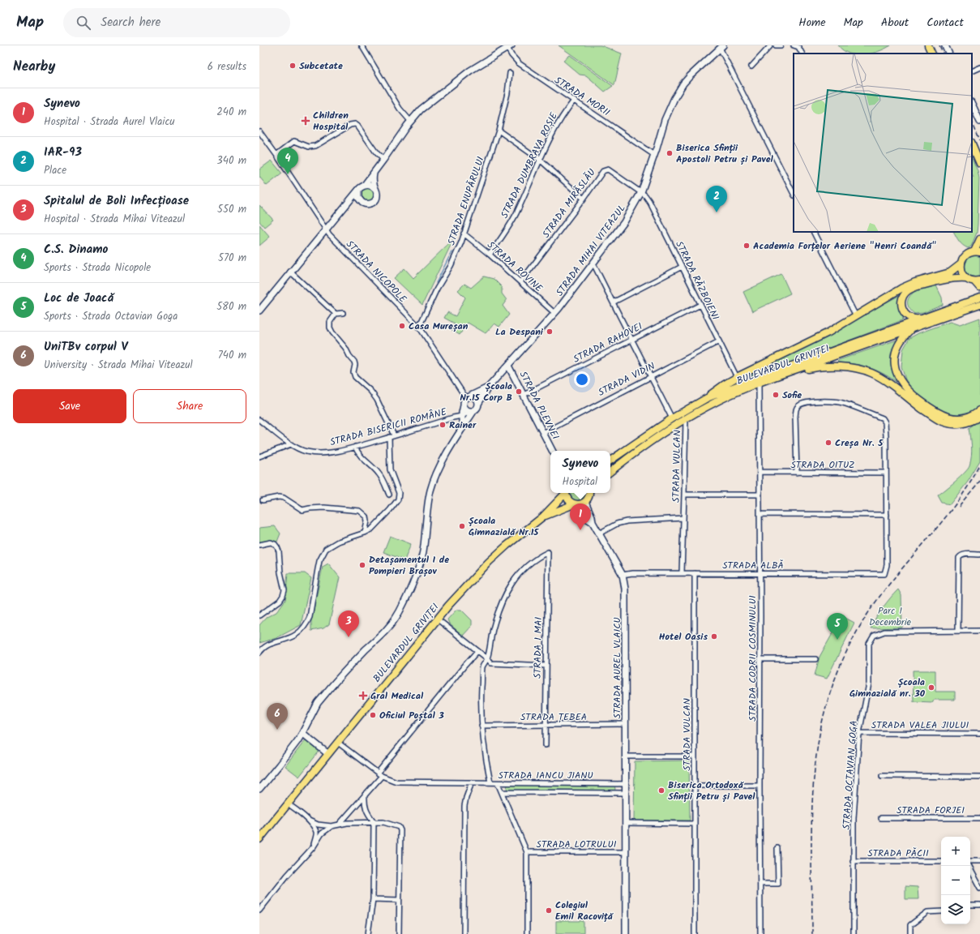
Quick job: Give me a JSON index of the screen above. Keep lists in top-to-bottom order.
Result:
{
  "streets": {
    "main road": ["BULEVARDUL GRIVIȚEI"],
    "street": [
      "STRADA MORII",
      "STRADA DUMBRAVA ROȘIE",
      "STRADA ENUPĂRULUI",
      "STRADA MIRĂSLĂU",
      "STRADA MIHAI VITEAZUL",
      "STRADA ROVINE",
      "STRADA NICOPOLE",
      "STRADA RĂZBOIENI",
      "STRADA RAHOVEI",
      "STRADA VIDIN",
      "STRADA PLEVNEI",
      "STRADA BISERICII ROMÂNE",
      "STRADA OITUZ",
      "STRADA VULCAN",
      "STRADA ALBĂ",
      "STRADA 1 MAI",
      "STRADA CODRII COSMINULUI",
      "STRADA AUREL VLAICU",
      "STRADA ȚEBEA",
      "STRADA VALEA JIULUI",
      "STRADA IANCU JIANU",
      "STRADA OCTAVIAN GOGA",
      "STRADA FORJEI",
      "STRADA LOTRULUI",
      "STRADA PĂCII"
    ]
  },
  "crossings": [
    ["STRADA MORII", "STRADA DUMBRAVA ROȘIE"],
    ["STRADA MORII", "STRADA MIHAI VITEAZUL"],
    ["STRADA DUMBRAVA ROȘIE", "STRADA ROVINE"],
    ["STRADA ENUPĂRULUI", "STRADA ROVINE"],
    ["STRADA ENUPĂRULUI", "STRADA NICOPOLE"],
    ["STRADA MIRĂSLĂU", "STRADA MIHAI VITEAZUL"],
    ["STRADA MIRĂSLĂU", "STRADA ROVINE"],
    ["STRADA MIRĂSLĂU", "STRADA RĂZBOIENI"],
    ["STRADA MIHAI VITEAZUL", "STRADA ROVINE"],
    ["STRADA MIHAI VITEAZUL", "STRADA NICOPOLE"],
    ["STRADA MIHAI VITEAZUL", "STRADA RĂZBOIENI"],
    ["STRADA MIHAI VITEAZUL", "STRADA PLEVNEI"],
    ["STRADA MIHAI VITEAZUL", "STRADA BISERICII ROMÂNE"],
    ["STRADA NICOPOLE", "STRADA BISERICII ROMÂNE"],
    ["STRADA RĂZBOIENI", "STRADA RAHOVEI"],
    ["STRADA RĂZBOIENI", "BULEVARDUL GRIVIȚEI"],
    ["STRADA RĂZBOIENI", "STRADA VIDIN"],
    ["STRADA RAHOVEI", "STRADA PLEVNEI"],
    ["BULEVARDUL GRIVIȚEI", "STRADA VULCAN"],
    ["BULEVARDUL GRIVIȚEI", "STRADA CODRII COSMINULUI"],
    ["BULEVARDUL GRIVIȚEI", "STRADA AUREL VLAICU"],
    ["BULEVARDUL GRIVIȚEI", "STRADA IANCU JIANU"],
    ["STRADA VIDIN", "STRADA PLEVNEI"],
    ["STRADA OITUZ", "STRADA CODRII COSMINULUI"],
    ["STRADA VULCAN", "STRADA ALBĂ"],
    ["STRADA ALBĂ", "STRADA CODRII COSMINULUI"],
    ["STRADA ALBĂ", "STRADA AUREL VLAICU"],
    ["STRADA 1 MAI", "STRADA ȚEBEA"],
    ["STRADA AUREL VLAICU", "STRADA ȚEBEA"],
    ["STRADA AUREL VLAICU", "STRADA IANCU JIANU"],
    ["STRADA AUREL VLAICU", "STRADA LOTRULUI"],
    ["STRADA VALEA JIULUI", "STRADA OCTAVIAN GOGA"],
    ["STRADA OCTAVIAN GOGA", "STRADA PĂCII"]
  ],
  "parks": ["Parc 1 Decembrie"],
  "places": {
    "other": [
      "Subcetate",
      "Biserica Sfinții Apostoli Petru și Pavel",
      "Academia Forțelor Aeriene \"Henri Coandă\"",
      "Casa Mureșan",
      "La Despani",
      "Școala Nr.15 Corp B",
      "Sofie",
      "Rainer",
      "Creșa Nr. 5",
      "Școala Gimnazială Nr.15",
      "Detașamentul I de Pompieri Brașov",
      "Hotel Oasis",
      "Școala Gimnazială nr. 30",
      "Oficiul Poștal 3",
      "Biserica Ortodoxă Sfinții Petru și Pavel",
      "Colegiul Emil Racoviță"
    ],
    "health": ["Children Hospital", "Gral Medical"]
  },
  "page": {
    "header": "Map",
    "search": "Search here",
    "nav": [
      "Home",
      "Map",
      "About",
      "Contact"
    ],
    "heading": ["Nearby", "6 results"],
    "list": [
      {
        "mark": "1",
        "name": "Synevo",
        "note": "Hospital · Strada Aurel Vlaicu",
        "value": "240 m"
      },
      {
        "mark": "2",
        "name": "IAR-93",
        "note": "Place",
        "value": "340 m"
      },
      {
        "mark": "3",
        "name": "Spitalul de Boli Infecțioase",
        "note": "Hospital · Strada Mihai Viteazul",
        "value": "550 m"
      },
      {
        "mark": "4",
        "name": "C.S. Dinamo",
        "note": "Sports · Strada Nicopole",
        "value": "570 m"
      },
      {
        "mark": "5",
        "name": "Loc de Joacă",
        "note": "Sports · Strada Octavian Goga",
        "value": "580 m"
      },
      {
        "mark": "6",
        "name": "UniTBv corpul V",
        "note": "University · Strada Mihai Viteazul",
        "value": "740 m"
      }
    ],
    "pins": [
      "4",
      "2",
      "1",
      "3",
      "5",
      "6"
    ],
    "buttons": ["Save", "Share"],
    "popup": ["Synevo", "Hospital"],
    "map_buttons": ["+", "−"]
  }
}
